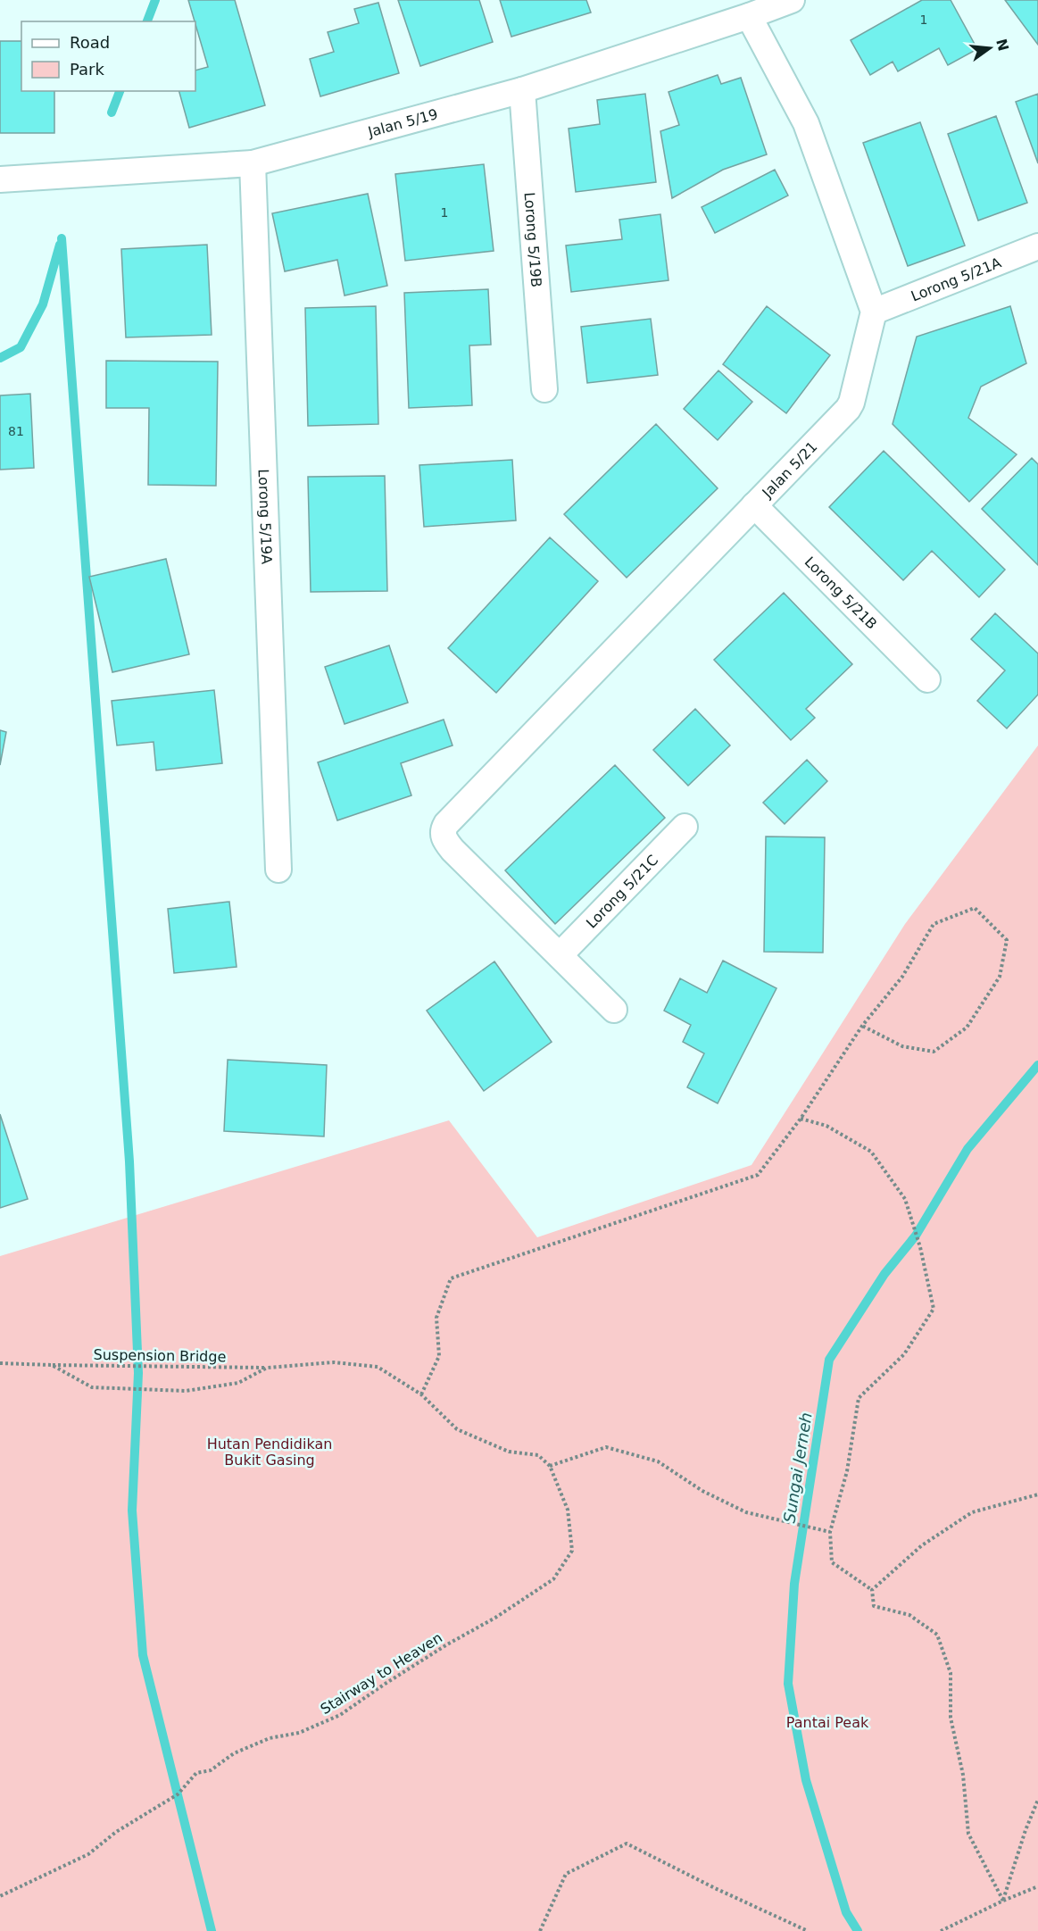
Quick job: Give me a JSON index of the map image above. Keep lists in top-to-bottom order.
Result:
{
  "streets": {
    "street": [
      "Jalan 5/19",
      "Lorong 5/19B",
      "Lorong 5/21A",
      "Jalan 5/21",
      "Lorong 5/19A",
      "Lorong 5/21B",
      "Lorong 5/21C"
    ],
    "path": ["Suspension Bridge", "Stairway to Heaven"]
  },
  "crossings": [
    ["Jalan 5/19", "Lorong 5/19B"],
    ["Jalan 5/19", "Lorong 5/19A"],
    ["Lorong 5/21A", "Jalan 5/21"],
    ["Jalan 5/21", "Lorong 5/21B"],
    ["Jalan 5/21", "Lorong 5/21C"],
    ["Suspension Bridge", "Stairway to Heaven"]
  ],
  "water": ["Sungai Jerneh"],
  "parks": ["Hutan Pendidikan Bukit Gasing", "Pantai Peak"],
  "house_numbers": ["1", "1", "81"],
  "legend": ["Road", "Park"],
  "north": "right"
}
